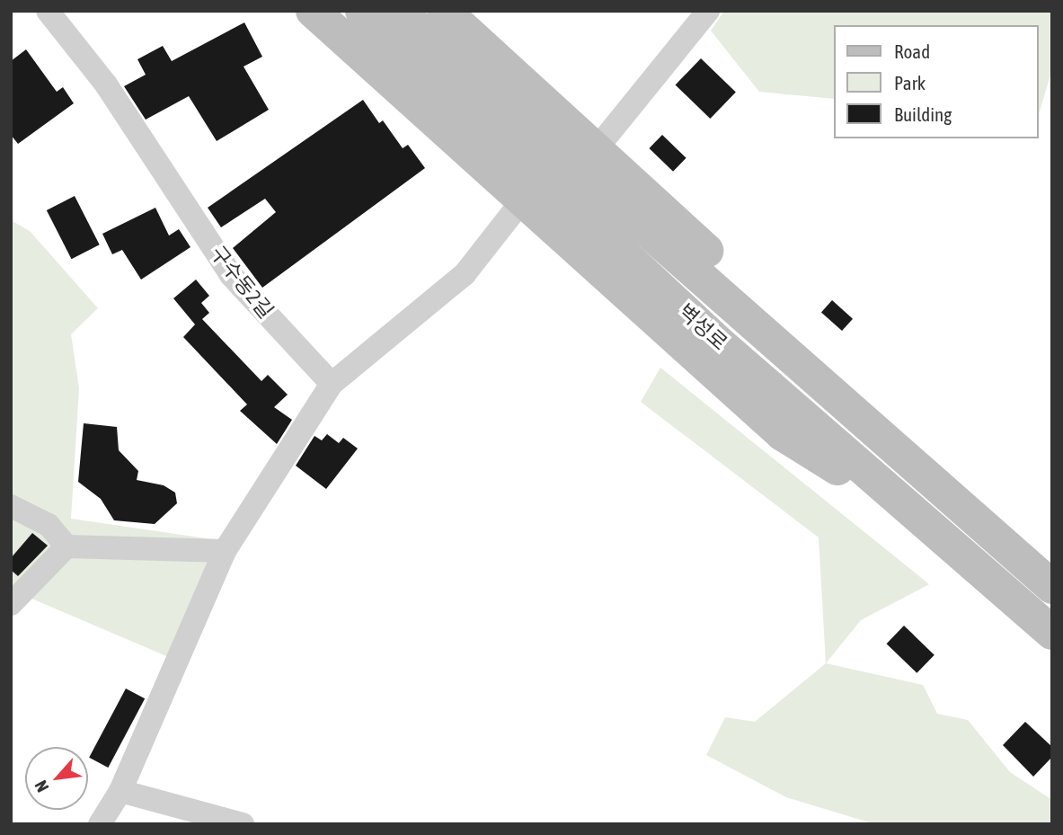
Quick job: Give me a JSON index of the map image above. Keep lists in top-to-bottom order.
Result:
{
  "streets": {
    "main road": ["벽성로"],
    "street": ["구수동2길"]
  },
  "legend": ["Road", "Park", "Building"],
  "north": "bottom left"
}
